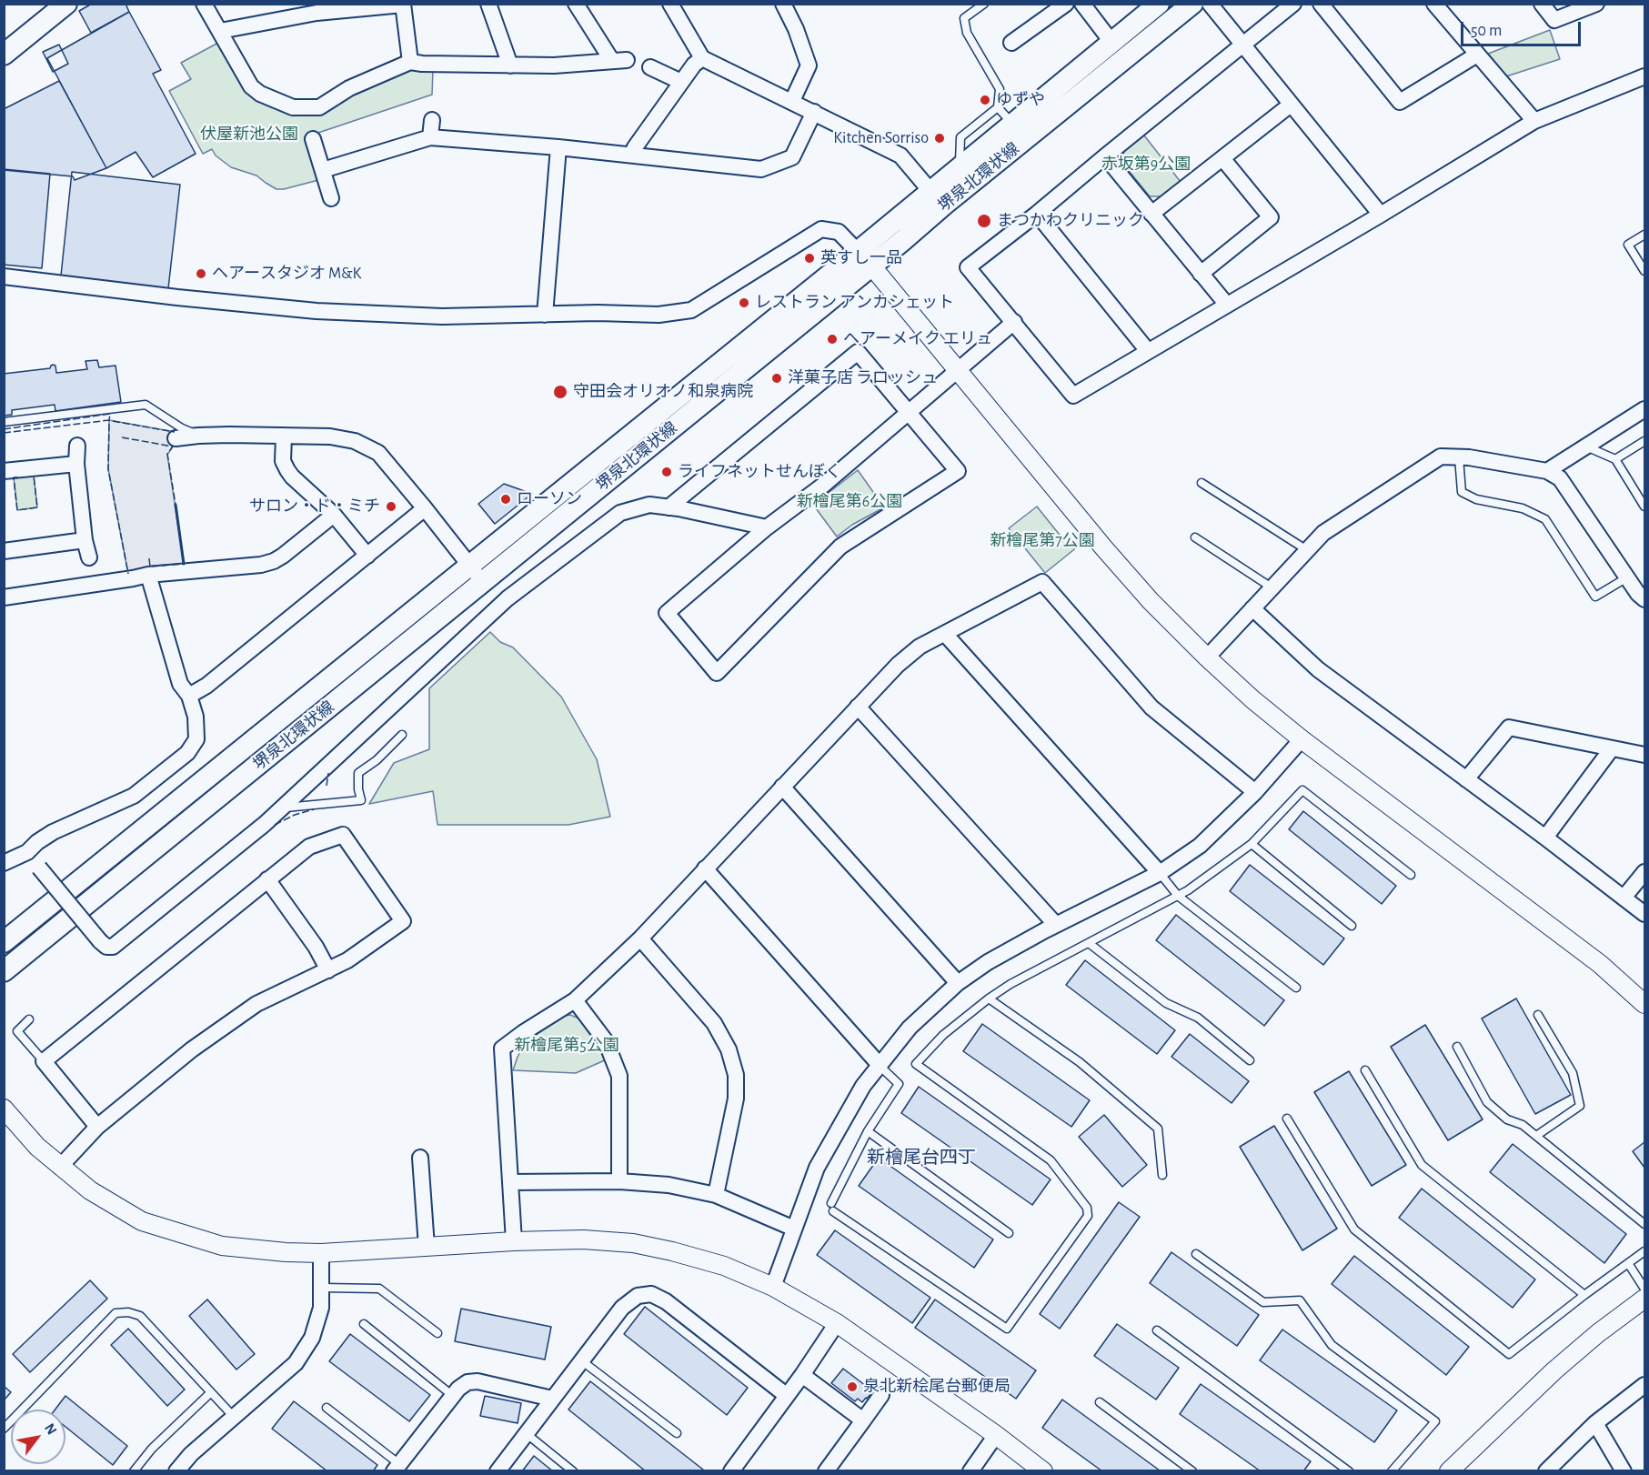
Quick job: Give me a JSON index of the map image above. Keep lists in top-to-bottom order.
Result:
{
  "streets": {
    "main road": ["堺泉北環状線"]
  },
  "districts": ["新檜尾台四丁"],
  "parks": [
    "伏屋新池公園",
    "赤坂第9公園",
    "新檜尾第6公園",
    "新檜尾第7公園",
    "新檜尾第5公園"
  ],
  "places": [
    "ゆずや",
    "Kitchen Sorriso",
    "まつかわクリニック",
    "英すし一品",
    "ヘアースタジオ M&K",
    "レストラン アンカシェット",
    "ヘアーメイク エリュ",
    "洋菓子店 ラロッシュ",
    "守田会オリオノ和泉病院",
    "ライフネットせんぼく",
    "ローソン",
    "サロン・ド・ミチ",
    "泉北新桧尾台郵便局"
  ],
  "scale_bar": "50 m",
  "north": "top right"
}
